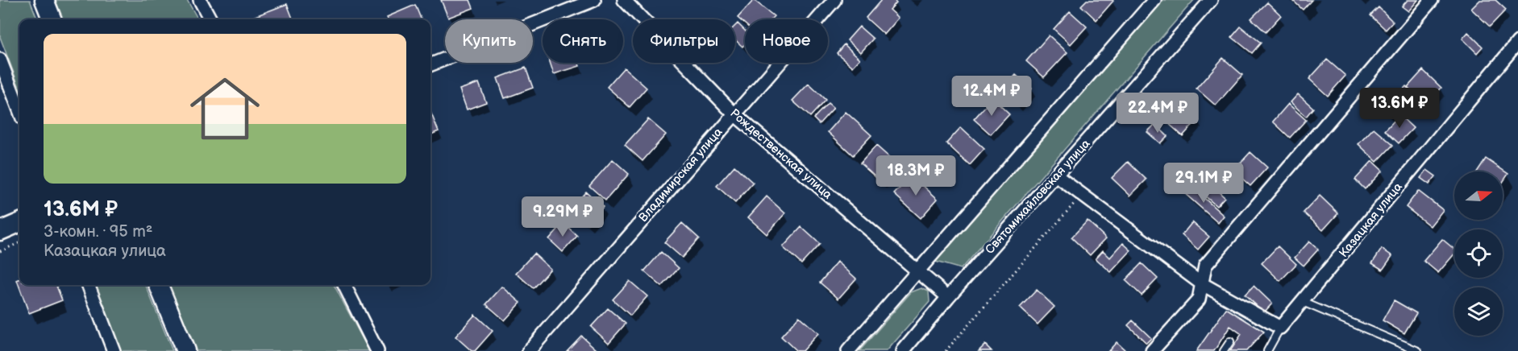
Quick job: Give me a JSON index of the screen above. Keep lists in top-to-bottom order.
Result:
{
  "streets": {
    "street": [
      "Рождественская улица",
      "Владимирская улица",
      "Святомихайловская улица",
      "Казацкая улица"
    ]
  },
  "crossings": [
    ["Рождественская улица", "Владимирская улица"],
    ["Рождественская улица", "Святомихайловская улица"]
  ],
  "north": "right",
  "page": {
    "chip": [
      "Купить",
      "Снять",
      "Фильтры",
      "Новое"
    ],
    "list": [
      {
        "name": "13.6M ₽",
        "note": "3-комн. · 95 m² · Казацкая улица"
      }
    ],
    "price": [
      "12.4M ₽",
      "13.6M ₽",
      "22.4M ₽",
      "18.3M ₽",
      "29.1M ₽",
      "9.29M ₽"
    ]
  }
}
